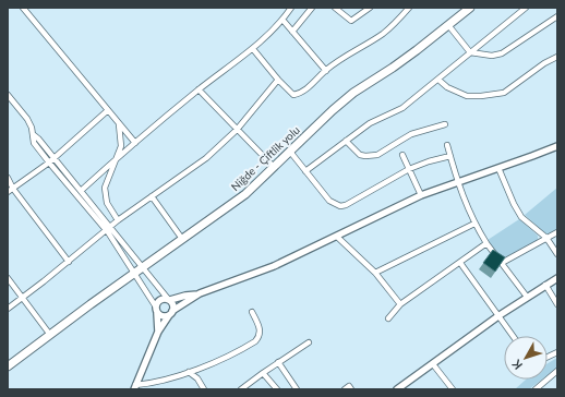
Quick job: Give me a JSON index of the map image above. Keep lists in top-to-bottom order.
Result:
{
  "streets": {
    "main road": ["Niğde - Çiftlik yolu"]
  },
  "north": "bottom left"
}
